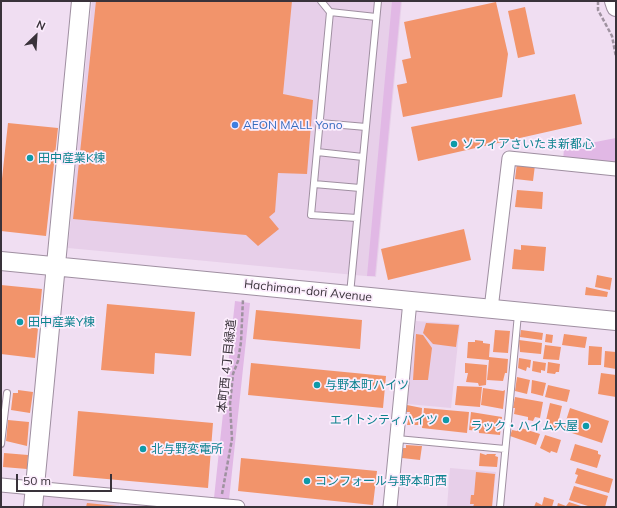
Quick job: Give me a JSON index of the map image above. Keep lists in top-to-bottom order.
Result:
{
  "streets": {
    "main road": ["Hachiman-dori Avenue"],
    "path": ["本町西 4丁目緑道"]
  },
  "places": [
    "AEON MALL Yono",
    "ソフィアさいたま新都心",
    "田中産業K棟",
    "田中産業Y棟",
    "与野本町ハイツ",
    "エイトシティハイツ",
    "ラック・ハイム大屋",
    "北与野変電所",
    "コンフォール与野本町西"
  ],
  "scale_bar": "50 m",
  "north": "top right"
}
